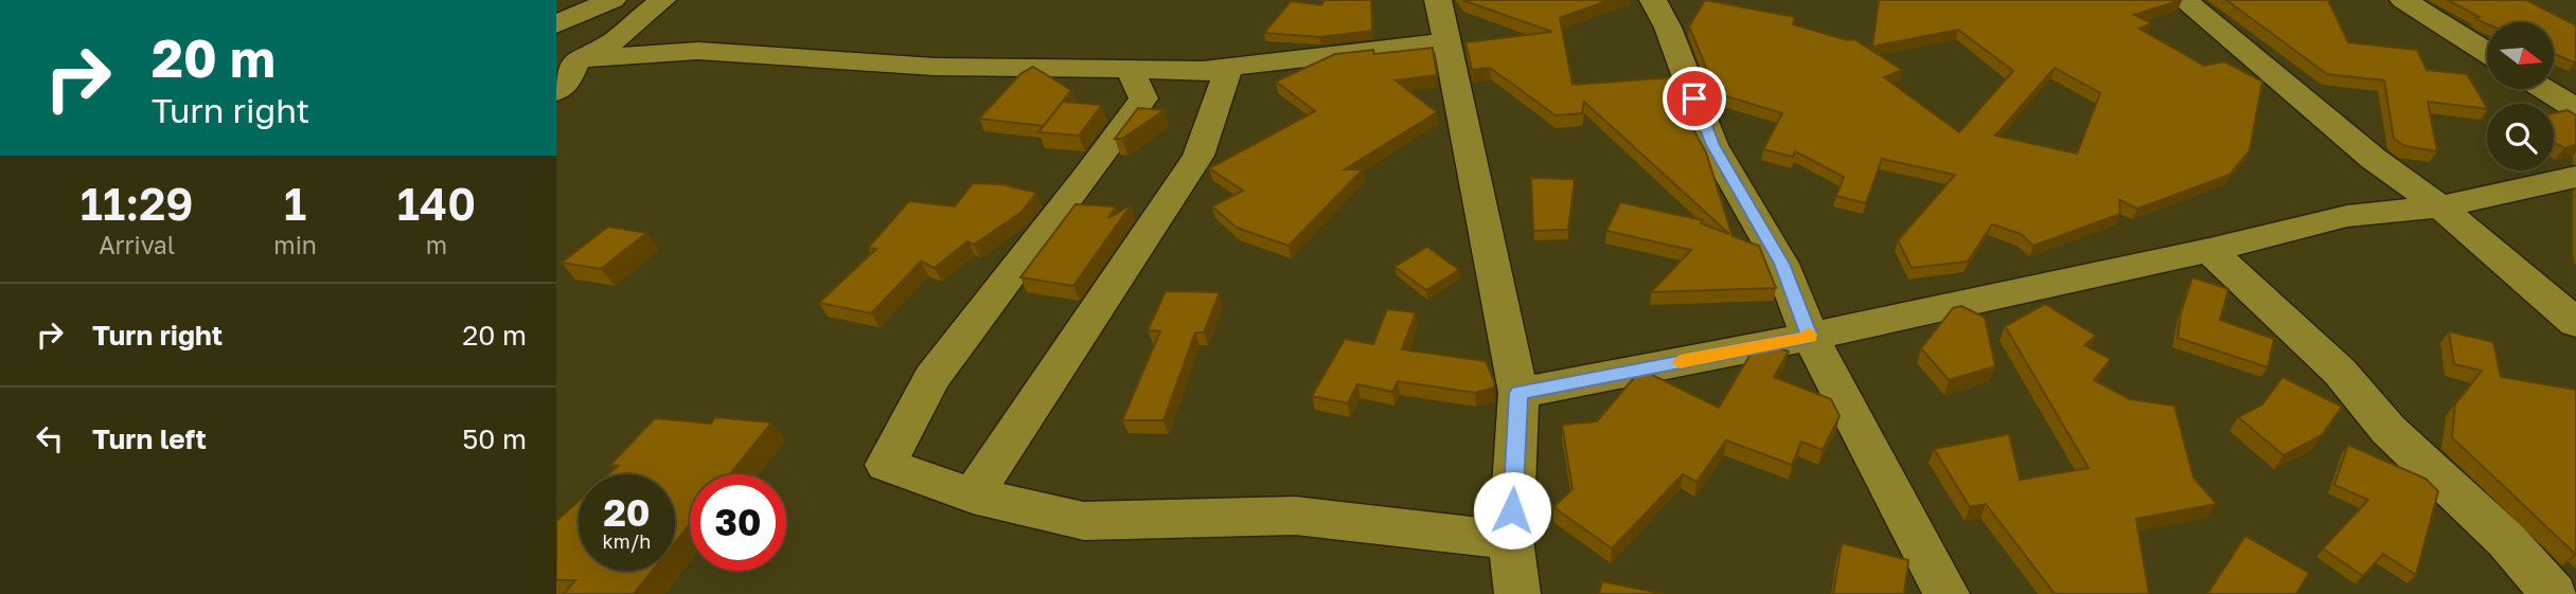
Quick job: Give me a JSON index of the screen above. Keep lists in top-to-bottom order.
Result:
{
  "north": "right",
  "page": {
    "turn": ["20 m", "Turn right"],
    "eta": [
      "11:29",
      "Arrival",
      "1",
      "min",
      "140",
      "m"
    ],
    "list": [
      {
        "name": "Turn right",
        "value": "20 m"
      },
      {
        "name": "Turn left",
        "value": "50 m"
      }
    ],
    "speed": "20 km/h",
    "limit": "30"
  }
}
